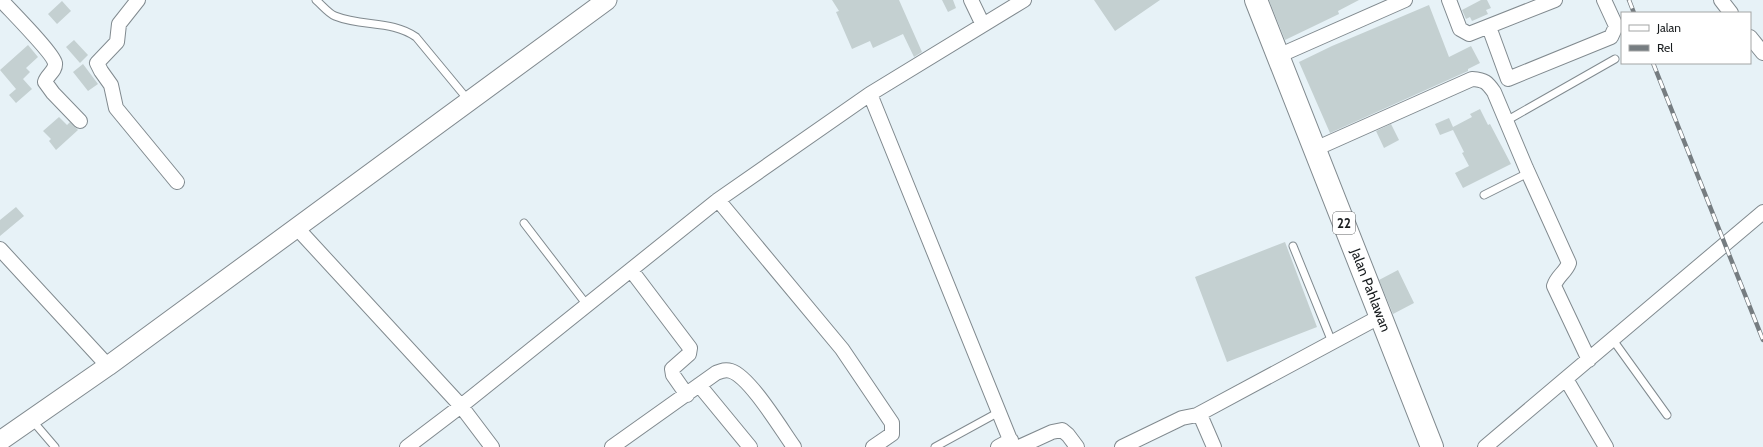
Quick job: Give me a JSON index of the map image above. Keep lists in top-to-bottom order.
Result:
{
  "streets": {
    "highway": ["22", "Jalan Pahlawan"]
  },
  "legend": ["Jalan", "Rel"]
}
